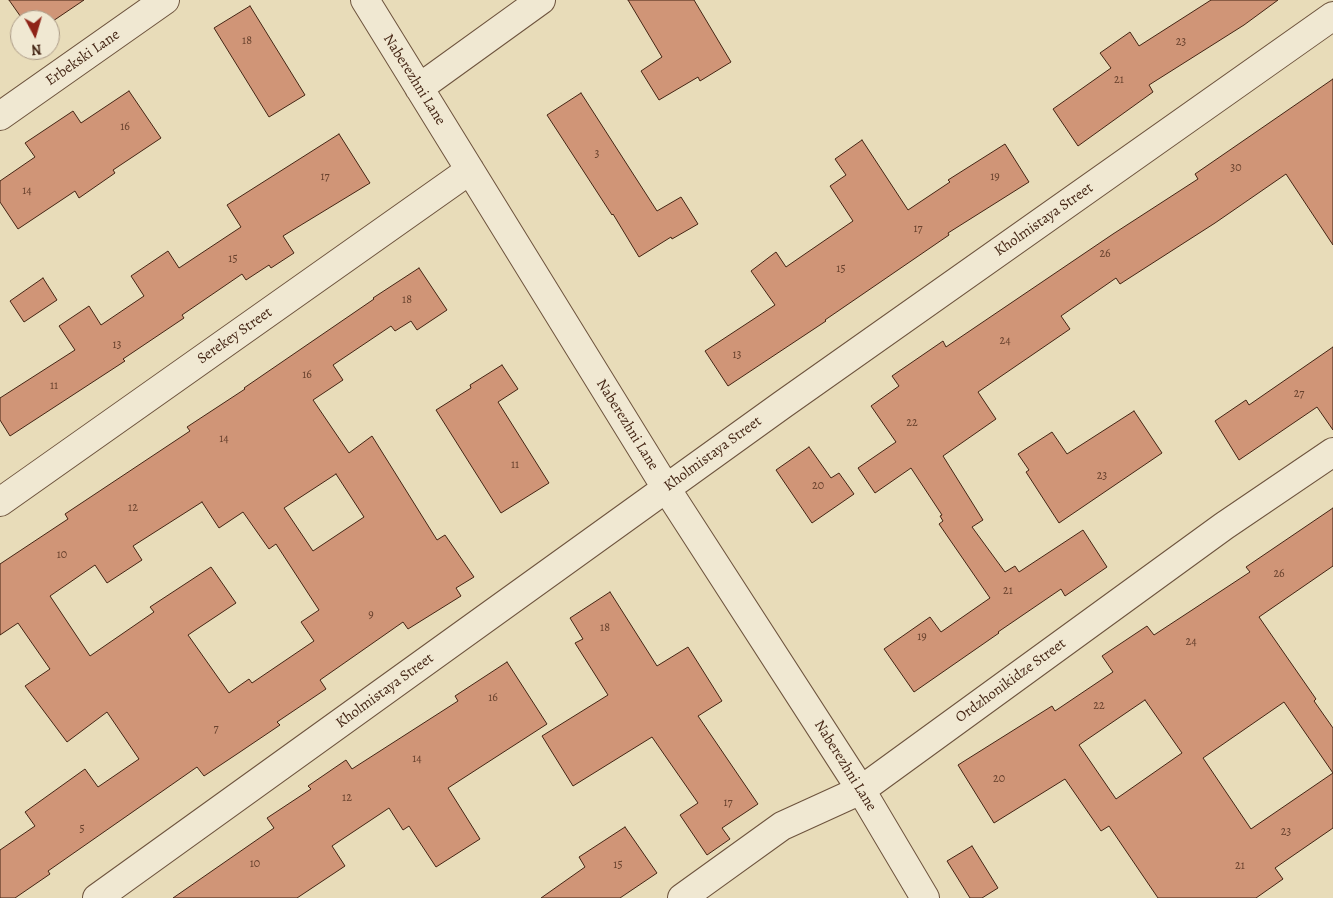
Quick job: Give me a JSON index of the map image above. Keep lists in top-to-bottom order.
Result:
{
  "streets": {
    "street": [
      "Erbekski Lane",
      "Naberezhni Lane",
      "Kholmistaya Street",
      "Serekey Street",
      "Ordzhonikidze Street"
    ]
  },
  "crossings": [
    ["Naberezhni Lane", "Kholmistaya Street"],
    ["Naberezhni Lane", "Serekey Street"],
    ["Naberezhni Lane", "Ordzhonikidze Street"]
  ],
  "house_numbers": [
    "18",
    "23",
    "21",
    "16",
    "3",
    "30",
    "17",
    "19",
    "14",
    "17",
    "26",
    "15",
    "15",
    "18",
    "24",
    "13",
    "13",
    "16",
    "11",
    "27",
    "22",
    "14",
    "11",
    "23",
    "20",
    "12",
    "10",
    "26",
    "21",
    "9",
    "18",
    "19",
    "24",
    "16",
    "22",
    "7",
    "14",
    "20",
    "12",
    "17",
    "5",
    "23",
    "10",
    "15",
    "21"
  ],
  "north": "bottom"
}
